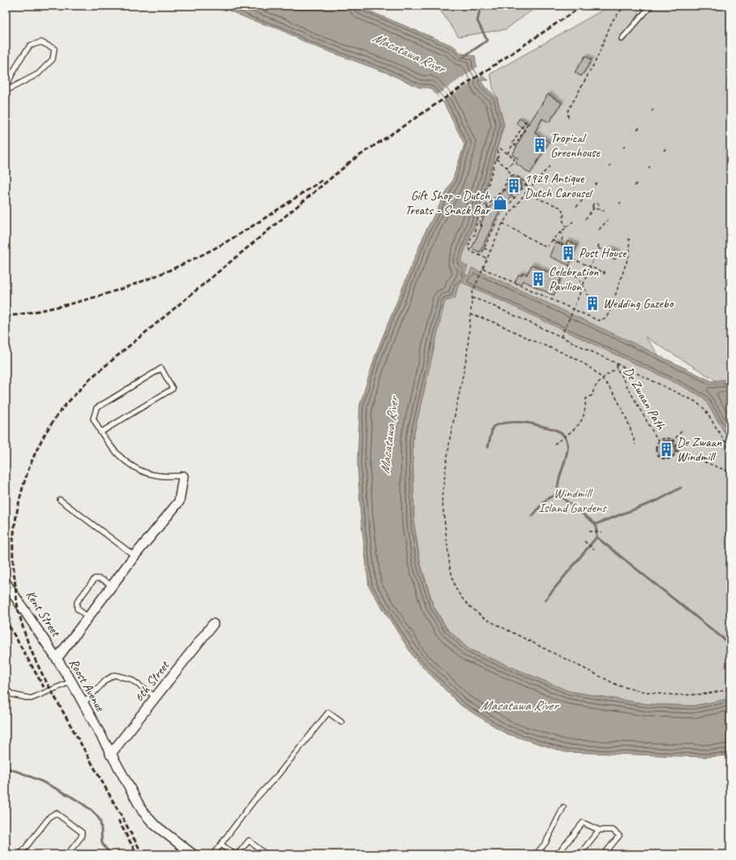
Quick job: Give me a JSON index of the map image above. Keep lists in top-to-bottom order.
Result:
{
  "streets": {
    "street": ["Kent Street", "6th Street", "Roost Avenue"],
    "path": ["De Zwaan Path"]
  },
  "crossings": [
    ["Kent Street", "Roost Avenue"],
    ["6th Street", "Roost Avenue"]
  ],
  "water": ["Macatawa River"],
  "parks": ["Windmill Island Gardens"],
  "places": {
    "building": [
      "Tropical Greenhouse",
      "1929 Antique Dutch Carousel",
      "Post House",
      "Celebration Pavilion",
      "Wedding Gazebo",
      "De Zwaan Windmill"
    ],
    "shop": ["Gift Shop - Dutch Treats - Snack Bar"]
  }
}
